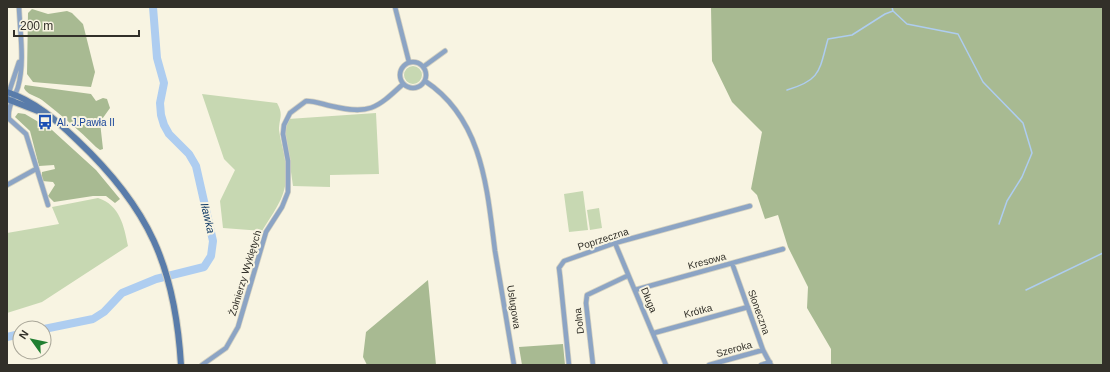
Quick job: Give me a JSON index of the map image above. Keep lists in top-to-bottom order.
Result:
{
  "streets": {
    "street": [
      "Poprzeczna",
      "Kresowa",
      "Żołnierzy Wyklętych",
      "Długa",
      "Usługowa",
      "Krótka",
      "Słoneczna",
      "Dolna",
      "Szeroka"
    ]
  },
  "crossings": [
    ["Poprzeczna", "Długa"],
    ["Kresowa", "Długa"],
    ["Kresowa", "Słoneczna"],
    ["Żołnierzy Wyklętych", "Usługowa"],
    ["Długa", "Krótka"],
    ["Długa", "Dolna"],
    ["Krótka", "Słoneczna"],
    ["Słoneczna", "Szeroka"]
  ],
  "water": ["Iławka"],
  "places": {
    "bus stop": ["Al. J.Pawła II"]
  },
  "scale_bar": "200 m",
  "north": "top left"
}
